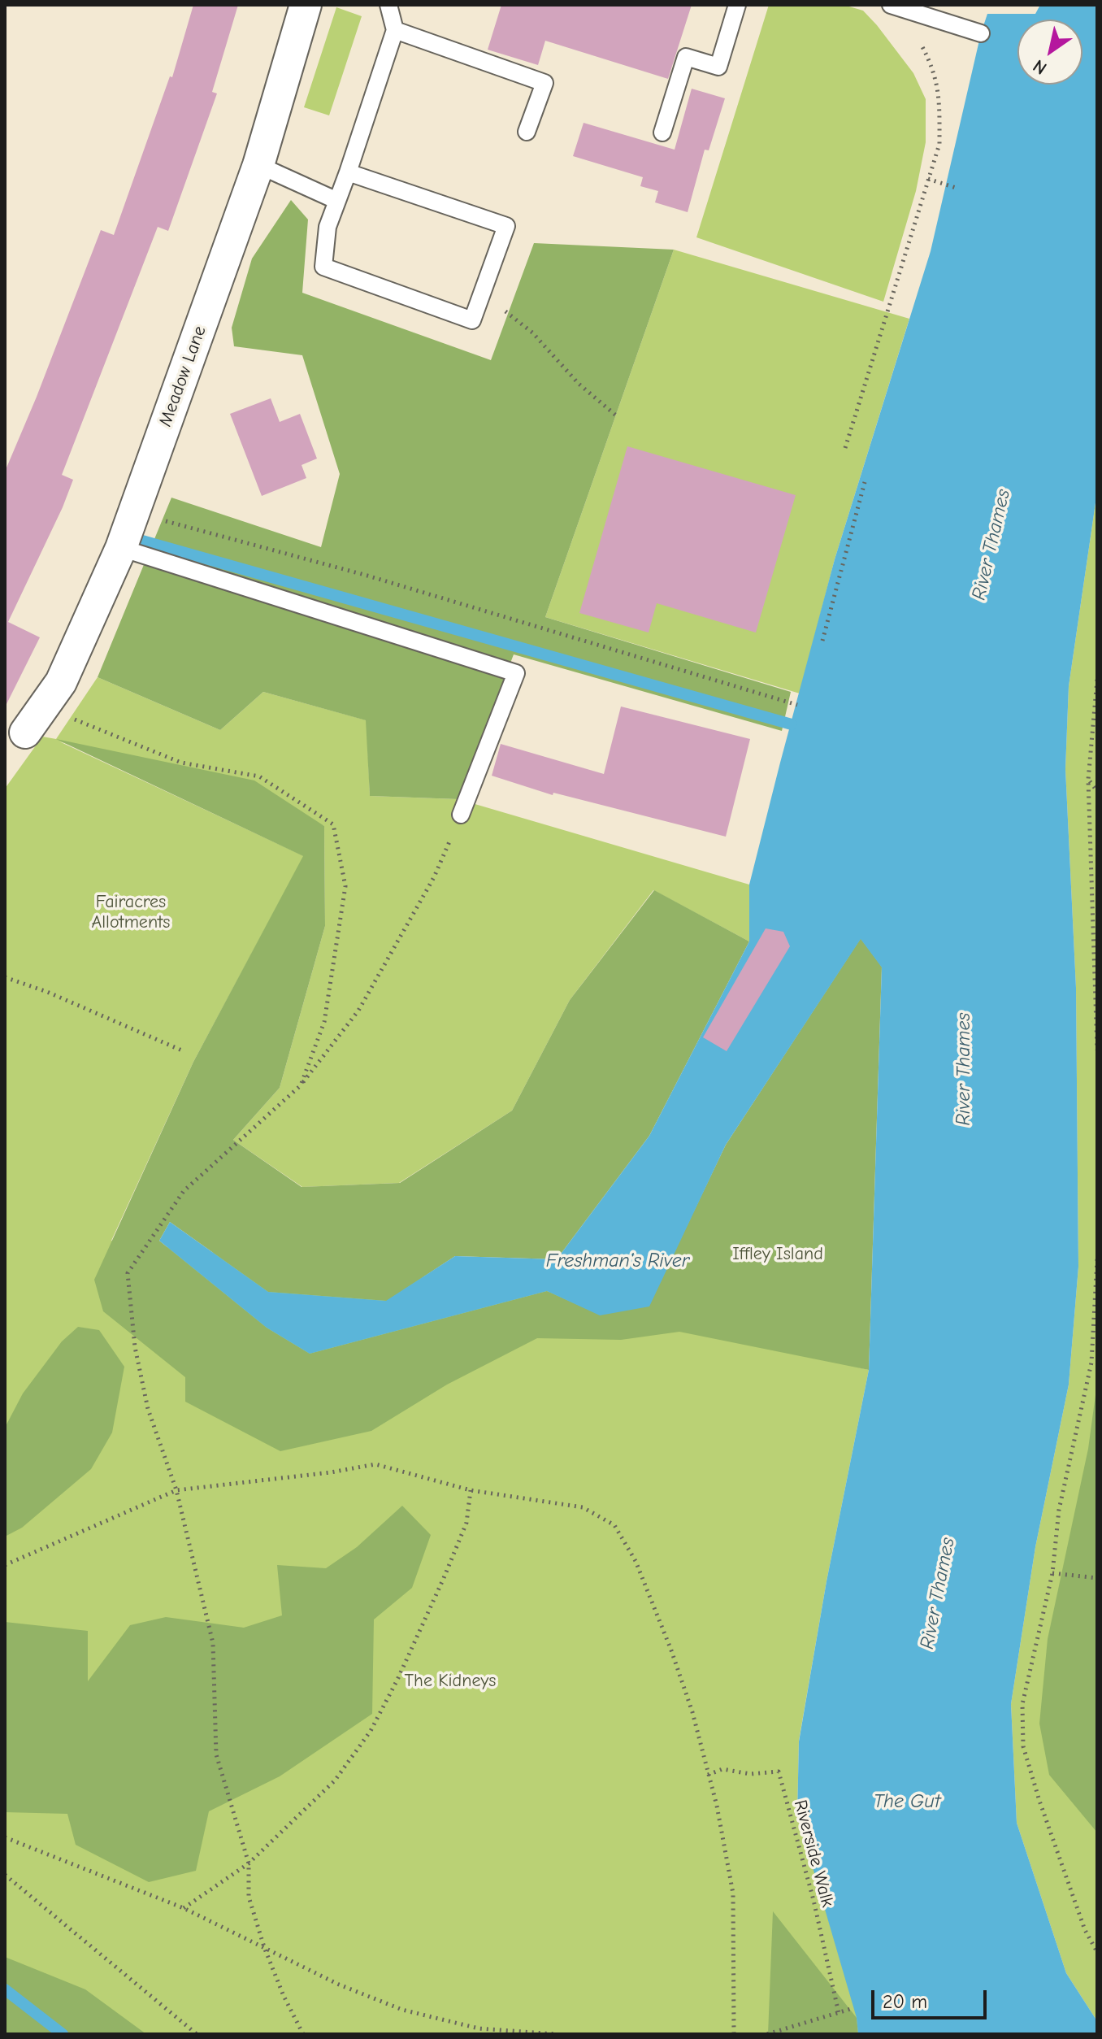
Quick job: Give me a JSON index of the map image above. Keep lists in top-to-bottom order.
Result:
{
  "streets": {
    "street": ["Meadow Lane"],
    "path": ["Riverside Walk"]
  },
  "water": ["River Thames", "Freshman's River", "The Gut"],
  "parks": ["Fairacres Allotments", "Iffley Island", "The Kidneys"],
  "scale_bar": "20 m",
  "north": "bottom left"
}
